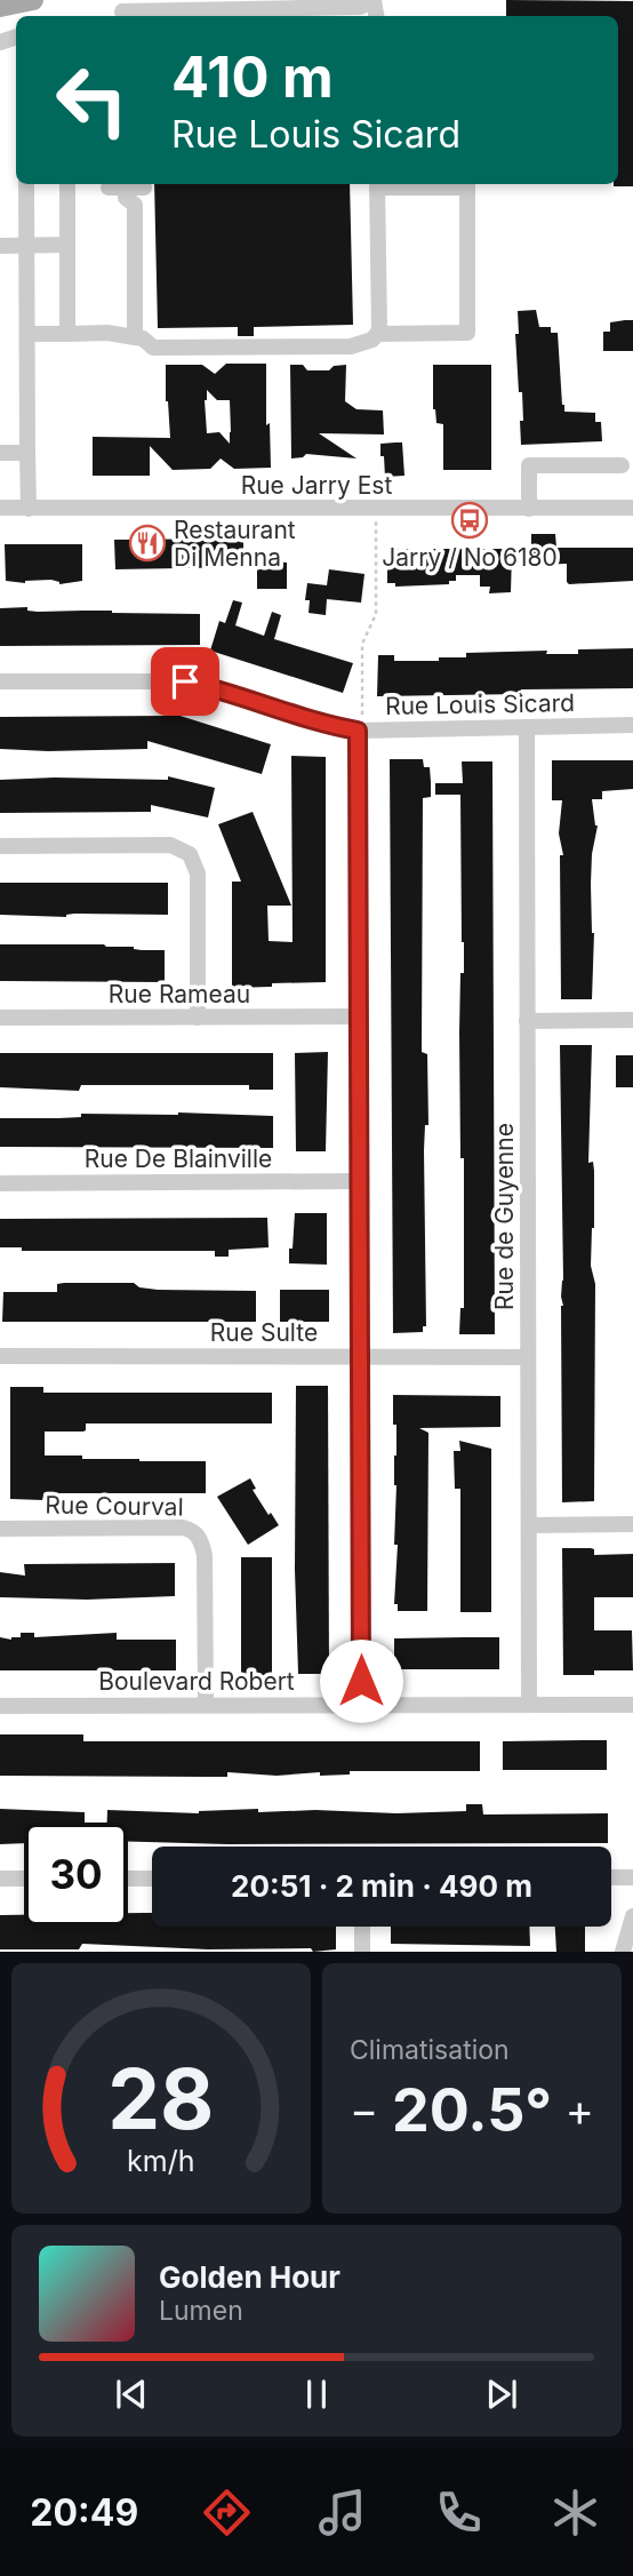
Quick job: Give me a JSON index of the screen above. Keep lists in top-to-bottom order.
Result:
{
  "streets": {
    "street": [
      "Rue Jarry Est",
      "Rue Louis Sicard",
      "Rue Rameau",
      "Rue De Blainville",
      "Rue de Guyenne",
      "Rue Sulte",
      "Rue Courval",
      "Boulevard Robert"
    ]
  },
  "crossings": [
    ["Rue Louis Sicard", "Rue de Guyenne"],
    ["Rue de Guyenne", "Rue Sulte"],
    ["Rue de Guyenne", "Boulevard Robert"],
    ["Rue Courval", "Boulevard Robert"]
  ],
  "places": {
    "bus stop": ["Jarry / No 6180"],
    "restaurant": ["Restaurant Di Menna"]
  },
  "page": {
    "turn": ["410 m", "Rue Louis Sicard"],
    "limit": "30",
    "trip": "20:51 · 2 min · 490 m",
    "tile": "Climatisation",
    "heat": ["−", "20.5°", "+"],
    "song": ["Golden Hour", "Lumen"],
    "tabs": "20:49",
    "gauge": ["28", "km/h"]
  }
}
